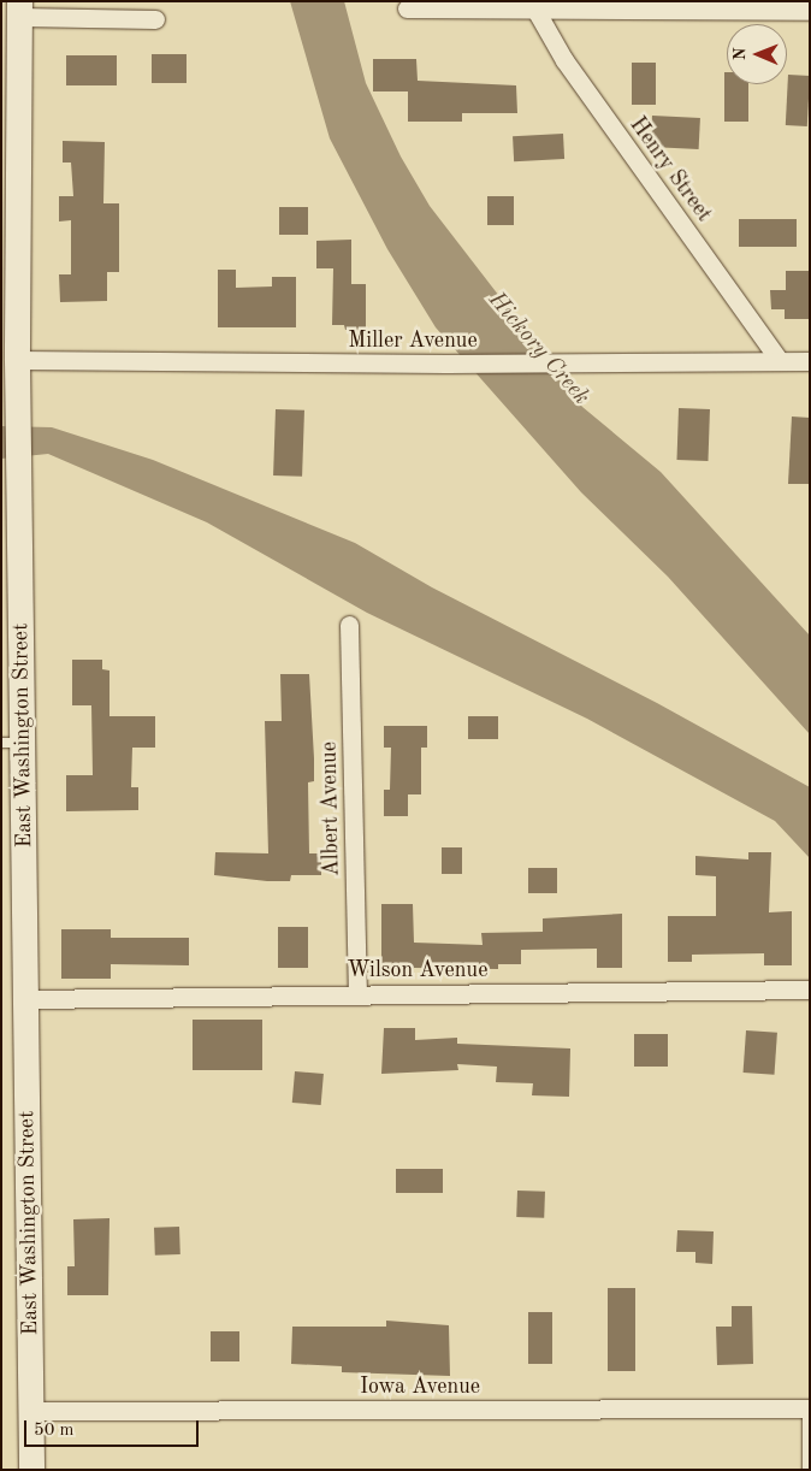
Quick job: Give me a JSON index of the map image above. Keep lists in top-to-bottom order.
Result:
{
  "streets": {
    "street": [
      "Henry Street",
      "Miller Avenue",
      "East Washington Street",
      "Albert Avenue",
      "Wilson Avenue",
      "Iowa Avenue"
    ]
  },
  "crossings": [
    ["Henry Street", "Miller Avenue"],
    ["Miller Avenue", "East Washington Street"],
    ["East Washington Street", "Wilson Avenue"],
    ["East Washington Street", "Iowa Avenue"],
    ["Albert Avenue", "Wilson Avenue"]
  ],
  "water": ["Hickory Creek"],
  "scale_bar": "50 m",
  "north": "left"
}
